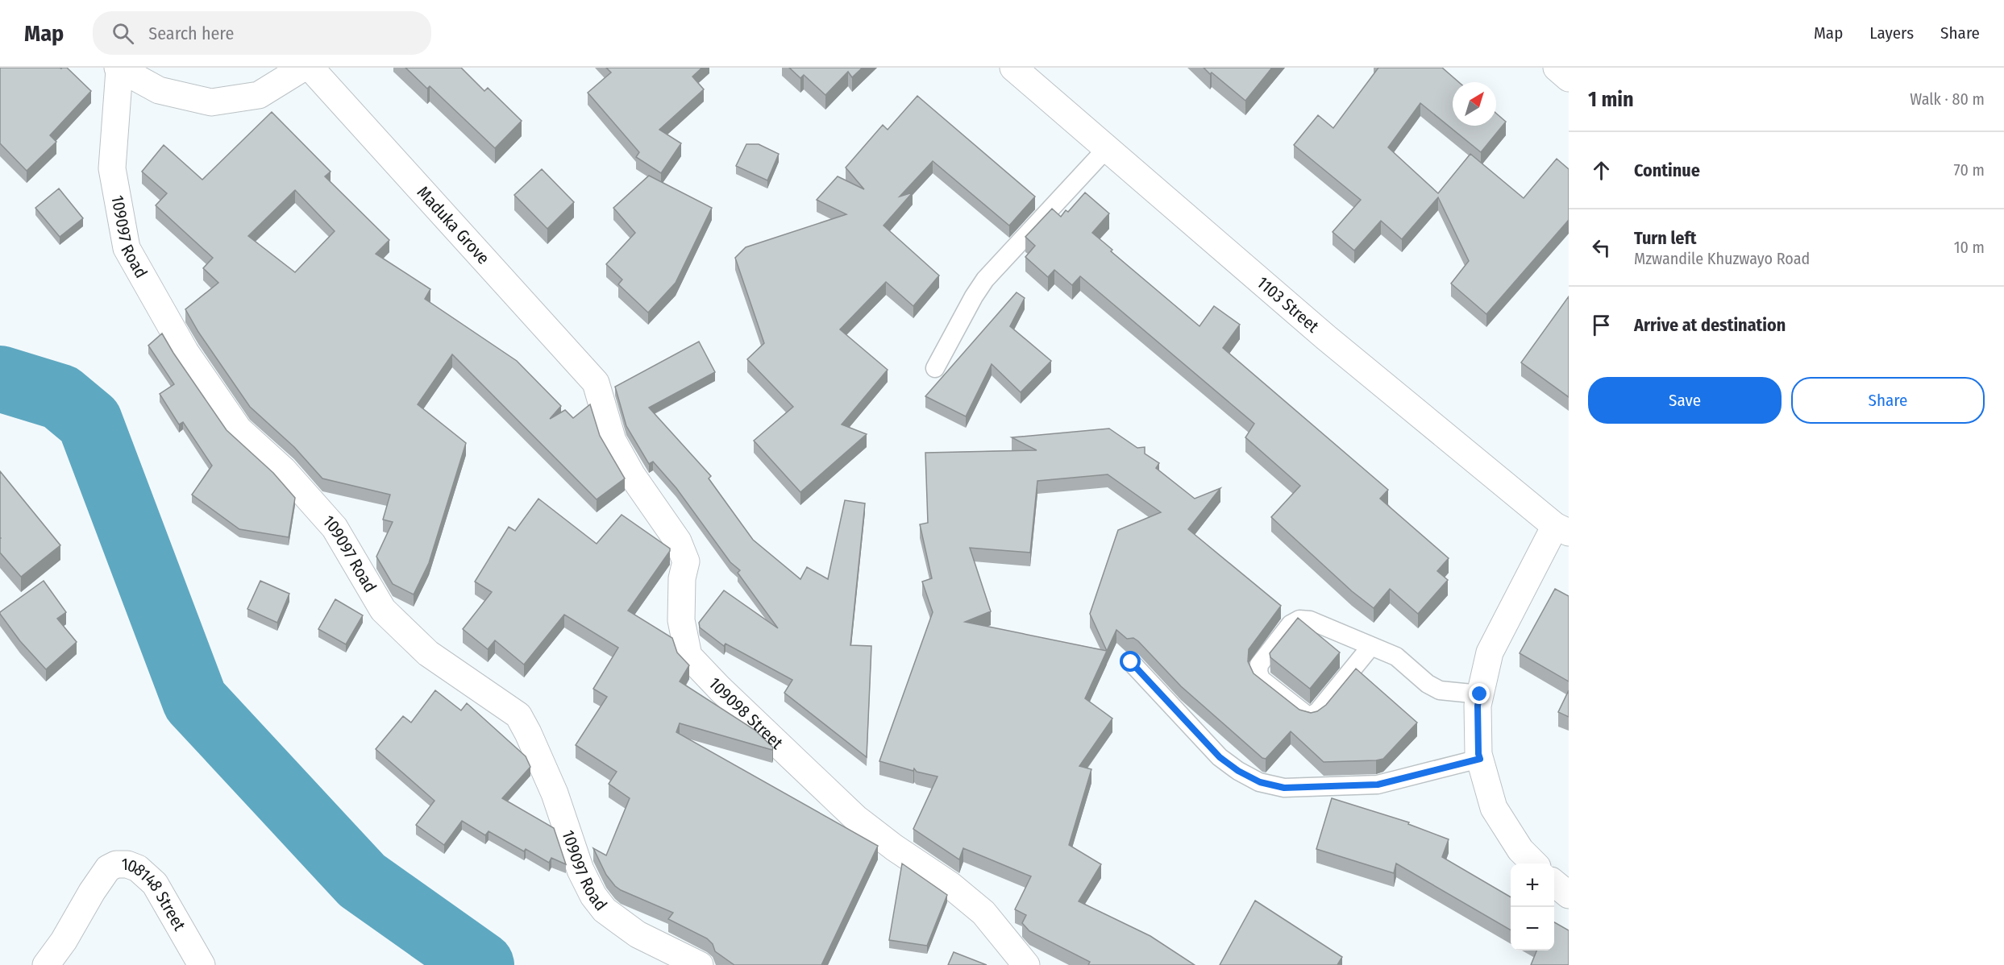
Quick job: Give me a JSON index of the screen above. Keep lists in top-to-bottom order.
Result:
{
  "streets": {
    "street": [
      "Maduka Grove",
      "109097 Road",
      "1103 Street",
      "109098 Street",
      "108148 Street"
    ]
  },
  "crossings": [
    ["Maduka Grove", "109098 Street"]
  ],
  "north": "top right",
  "page": {
    "header": "Map",
    "search": "Search here",
    "nav": ["Map", "Layers", "Share"],
    "heading": ["1 min", "Walk · 80 m"],
    "list": [
      ["Continue", "70 m"],
      ["Turn left", "Mzwandile Khuzwayo Road", "10 m"],
      "Arrive at destination"
    ],
    "buttons": ["Save", "Share"],
    "map_buttons": ["+", "−"]
  }
}
